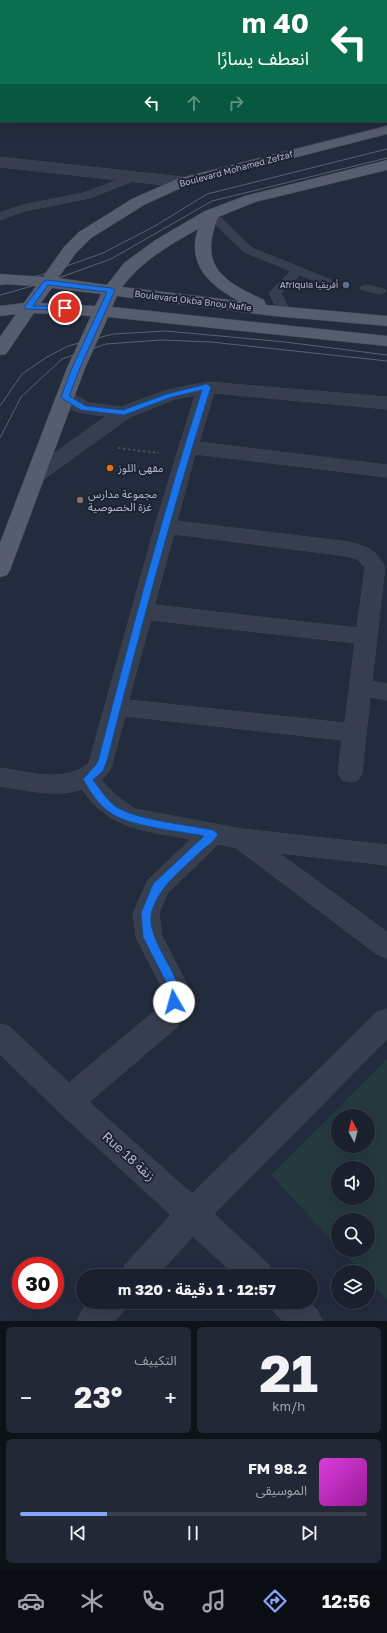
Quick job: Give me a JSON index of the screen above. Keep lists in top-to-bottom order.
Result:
{
  "streets": {
    "main road": ["Boulevard Mohamed Zefzaf", "Boulevard Okba Bnou Nafie"],
    "street": ["Rue 18 زنقة"]
  },
  "crossings": [
    ["Boulevard Mohamed Zefzaf", "Boulevard Okba Bnou Nafie"]
  ],
  "places": ["Afriquia أفريقيا", "مقهى اللوز", "مجموعة مدارس غزة الخصوصية"],
  "north": "top",
  "page": {
    "turn": ["40 m", "انعطف يسارًا"],
    "limit": "30",
    "trip": "12:57 · 1 دقيقة · 320 m",
    "tile": [
      ["21", "km/h"],
      "التكييف"
    ],
    "heat": ["−", "23°", "+"],
    "song": ["98.2 FM", "الموسيقى"],
    "tabs": "12:56"
  }
}
